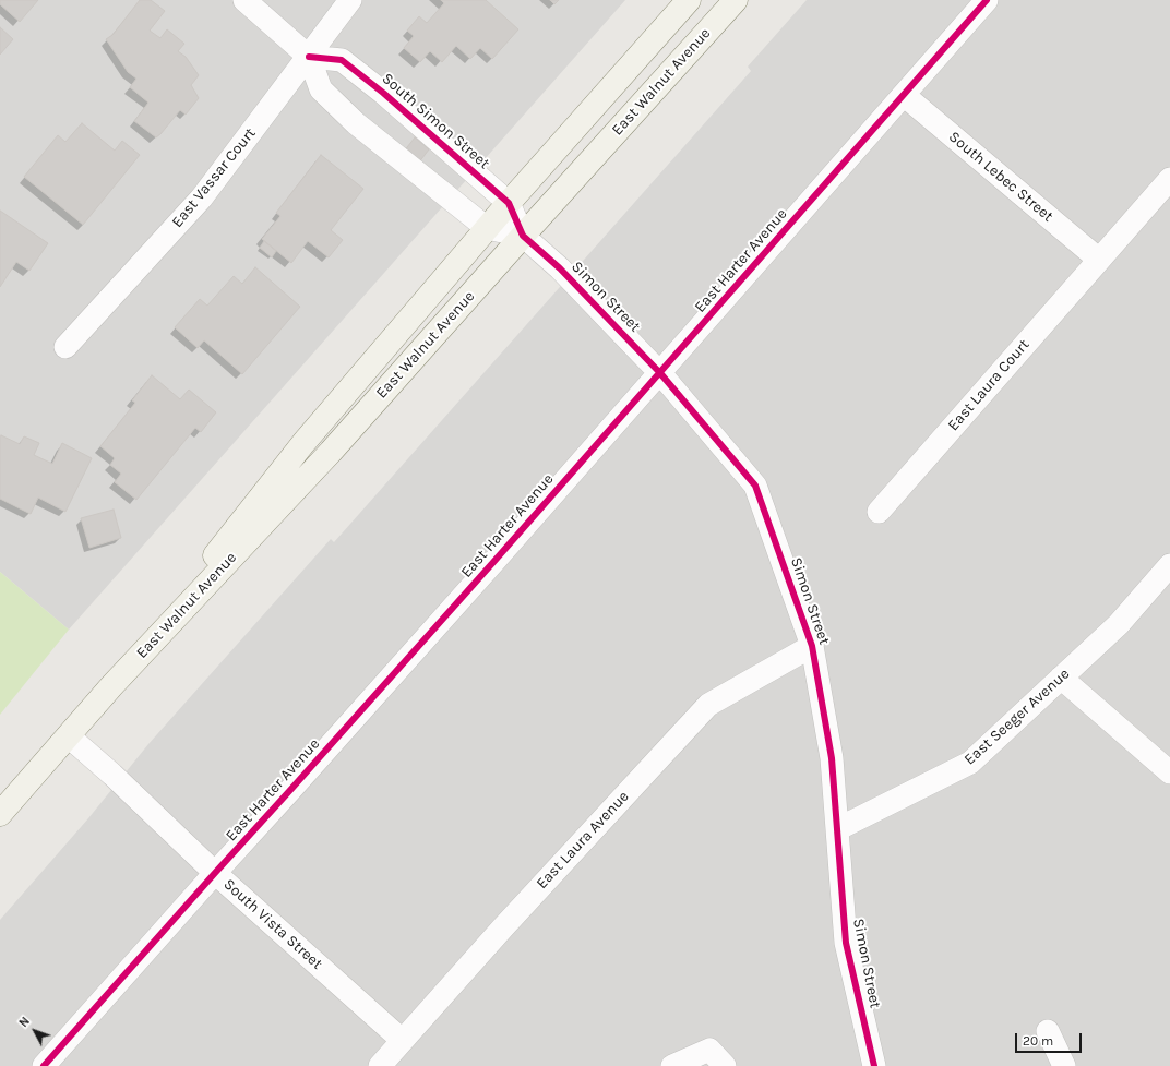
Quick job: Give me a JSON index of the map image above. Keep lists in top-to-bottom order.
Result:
{
  "streets": {
    "main road": ["East Walnut Avenue"],
    "street": [
      "South Simon Street",
      "South Lebec Street",
      "East Vassar Court",
      "East Harter Avenue",
      "Simon Street",
      "East Laura Court",
      "East Seeger Avenue",
      "East Laura Avenue",
      "South Vista Street"
    ]
  },
  "crossings": [
    ["East Walnut Avenue", "South Simon Street"],
    ["East Walnut Avenue", "Simon Street"],
    ["East Walnut Avenue", "South Vista Street"],
    ["South Simon Street", "East Vassar Court"],
    ["South Simon Street", "Simon Street"],
    ["South Lebec Street", "East Harter Avenue"],
    ["South Lebec Street", "East Laura Court"],
    ["East Harter Avenue", "Simon Street"],
    ["East Harter Avenue", "South Vista Street"],
    ["Simon Street", "East Seeger Avenue"],
    ["Simon Street", "East Laura Avenue"],
    ["East Laura Avenue", "South Vista Street"]
  ],
  "scale_bar": "20 m",
  "north": "top left"
}
